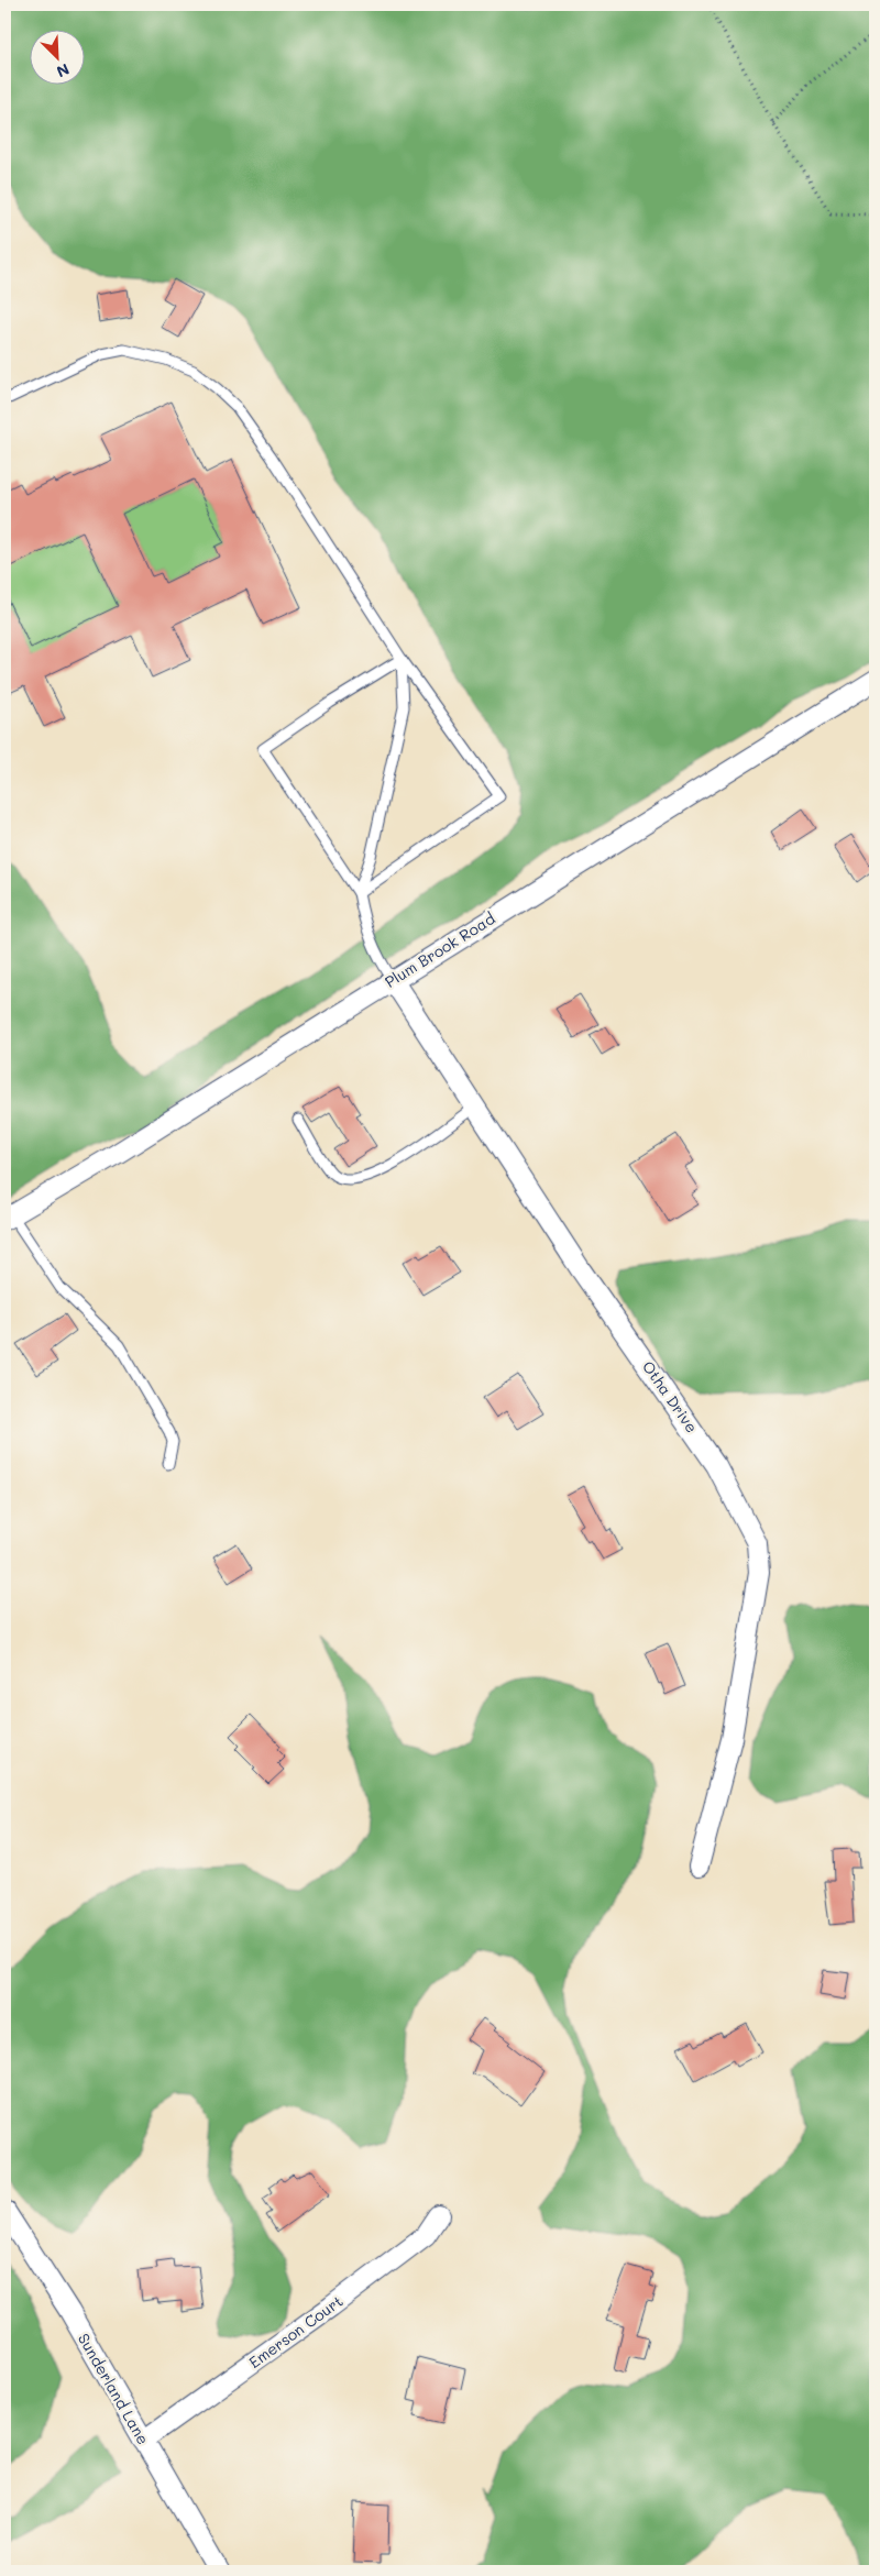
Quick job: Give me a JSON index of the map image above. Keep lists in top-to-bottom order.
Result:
{
  "streets": {
    "street": [
      "Plum Brook Road",
      "Otha Drive",
      "Emerson Court",
      "Sunderland Lane"
    ]
  },
  "crossings": [
    ["Plum Brook Road", "Otha Drive"],
    ["Emerson Court", "Sunderland Lane"]
  ],
  "north": "bottom right"
}
